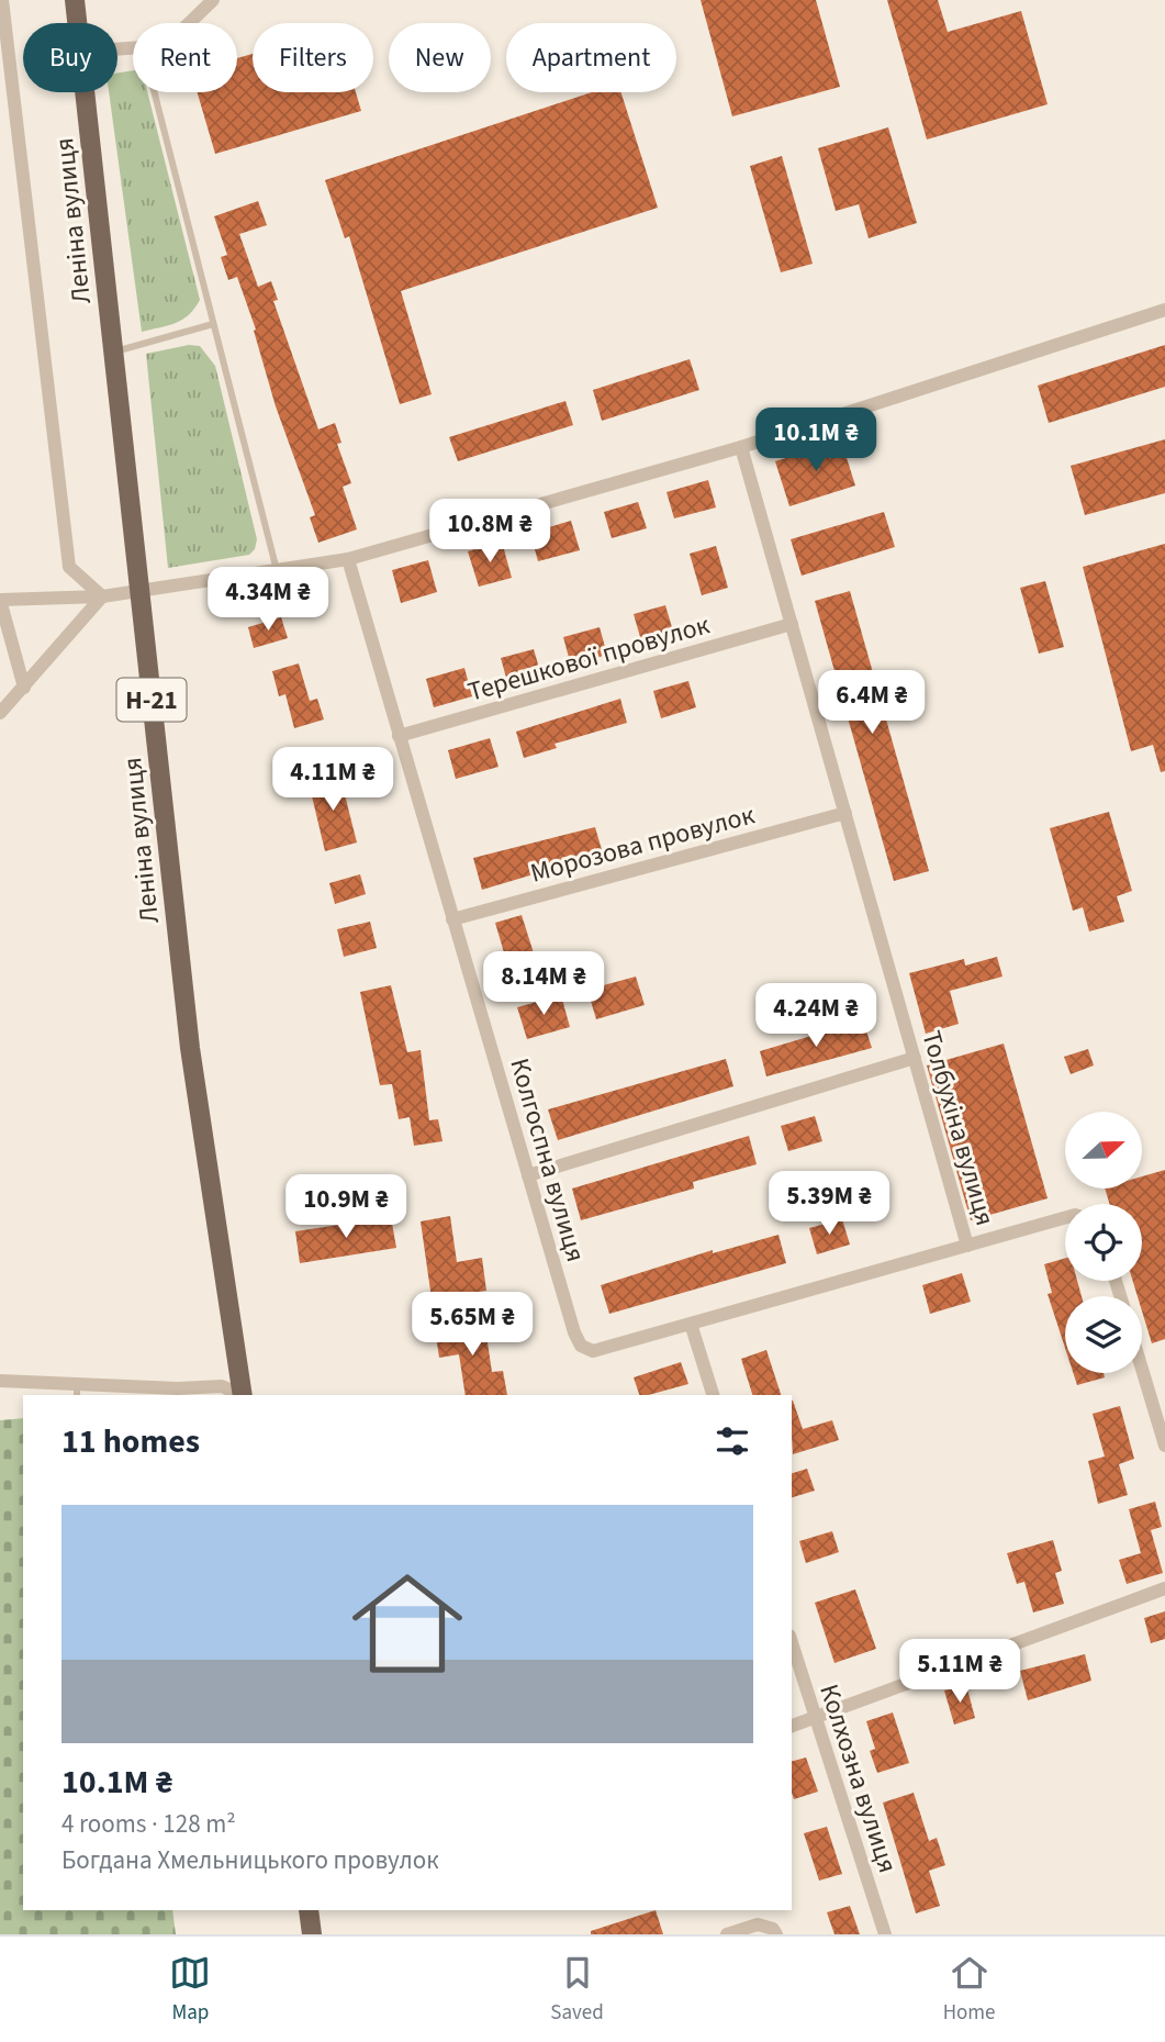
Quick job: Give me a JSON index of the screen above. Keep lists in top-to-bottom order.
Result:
{
  "streets": {
    "main road": ["Леніна вулиця", "Н-21"],
    "street": [
      "Терешкової провулок",
      "Морозова провулок",
      "Толбухіна вулиця",
      "Колгоспна вулиця",
      "Колхозна вулиця"
    ]
  },
  "crossings": [
    ["Терешкової провулок", "Толбухіна вулиця"],
    ["Терешкової провулок", "Колгоспна вулиця"],
    ["Морозова провулок", "Толбухіна вулиця"],
    ["Морозова провулок", "Колгоспна вулиця"]
  ],
  "north": "right",
  "page": {
    "chip": [
      "Buy",
      "Rent",
      "Filters",
      "New",
      "Apartment"
    ],
    "price": [
      "10.1M ₴",
      "10.8M ₴",
      "4.34M ₴",
      "6.4M ₴",
      "4.11M ₴",
      "8.14M ₴",
      "4.24M ₴",
      "5.39M ₴",
      "10.9M ₴",
      "5.65M ₴",
      "5.11M ₴"
    ],
    "heading": "11 homes",
    "list": [
      {
        "name": "10.1M ₴",
        "note": "4 rooms · 128 m² · Богдана Хмельницького провулок"
      }
    ],
    "tabs": ["Map", "Saved", "Home"]
  }
}
